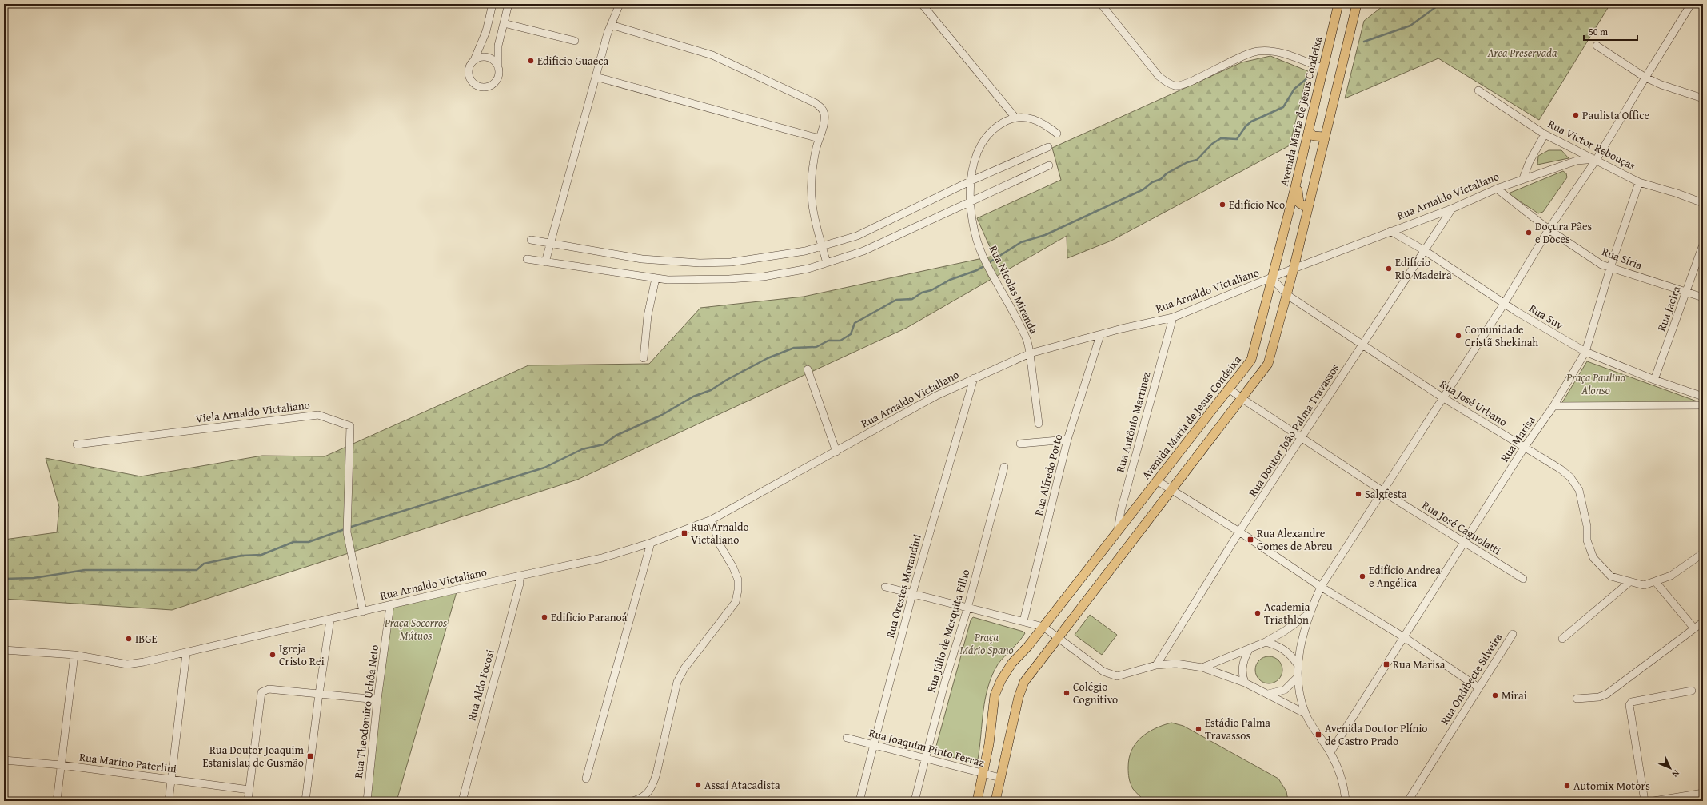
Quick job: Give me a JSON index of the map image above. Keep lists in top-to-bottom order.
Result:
{
  "streets": {
    "main road": ["Avenida Maria de Jesus Condeixa"],
    "street": [
      "Rua Victor Rebouças",
      "Rua Arnaldo Victaliano",
      "Rua Síria",
      "Rua Nicolas Miranda",
      "Rua Jacira",
      "Rua Suv",
      "Rua José Urbano",
      "Viela Arnaldo Victaliano",
      "Rua Antônio Martinez",
      "Rua Doutor João Palma Travassos",
      "Rua Marisa",
      "Rua Alfredo Porto",
      "Rua José Cagnolatti",
      "Rua Orestes Morandini",
      "Rua Júlio de Mesquita Filho",
      "Rua Ondibecte Silveira",
      "Rua Aldo Focosi",
      "Rua Theodomiro Uchôa Neto",
      "Rua Joaquim Pinto Ferraz",
      "Rua Marino Paterlini"
    ]
  },
  "crossings": [
    ["Avenida Maria de Jesus Condeixa", "Rua Arnaldo Victaliano"],
    ["Avenida Maria de Jesus Condeixa", "Rua José Urbano"],
    ["Avenida Maria de Jesus Condeixa", "Rua Antônio Martinez"],
    ["Avenida Maria de Jesus Condeixa", "Rua José Cagnolatti"],
    ["Avenida Maria de Jesus Condeixa", "Rua Joaquim Pinto Ferraz"],
    ["Rua Victor Rebouças", "Rua Arnaldo Victaliano"],
    ["Rua Victor Rebouças", "Rua Marisa"],
    ["Rua Arnaldo Victaliano", "Rua Síria"],
    ["Rua Arnaldo Victaliano", "Rua Nicolas Miranda"],
    ["Rua Arnaldo Victaliano", "Rua Suv"],
    ["Rua Arnaldo Victaliano", "Rua José Urbano"],
    ["Rua Arnaldo Victaliano", "Viela Arnaldo Victaliano"],
    ["Rua Arnaldo Victaliano", "Rua Antônio Martinez"],
    ["Rua Arnaldo Victaliano", "Rua Doutor João Palma Travassos"],
    ["Rua Arnaldo Victaliano", "Rua Alfredo Porto"],
    ["Rua Arnaldo Victaliano", "Rua Orestes Morandini"],
    ["Rua Arnaldo Victaliano", "Rua Aldo Focosi"],
    ["Rua Arnaldo Victaliano", "Rua Theodomiro Uchôa Neto"],
    ["Rua Síria", "Rua Jacira"],
    ["Rua Síria", "Rua Marisa"],
    ["Rua Jacira", "Rua Suv"],
    ["Rua Suv", "Rua Doutor João Palma Travassos"],
    ["Rua Suv", "Rua Marisa"],
    ["Rua José Urbano", "Rua Doutor João Palma Travassos"],
    ["Rua José Urbano", "Rua Marisa"],
    ["Rua Doutor João Palma Travassos", "Rua José Cagnolatti"],
    ["Rua Marisa", "Rua José Cagnolatti"],
    ["Rua Orestes Morandini", "Rua Joaquim Pinto Ferraz"],
    ["Rua Júlio de Mesquita Filho", "Rua Joaquim Pinto Ferraz"]
  ],
  "parks": [
    "Area Preservada",
    "Praça Paulino Alonso",
    "Praça Socorros Mútuos",
    "Praça Mário Spano"
  ],
  "places": {
    "other": [
      "Edificio Guaeca",
      "Paulista Office",
      "Edifício Neo",
      "Doçura Pães e Doces",
      "Edifício Rio Madeira",
      "Comunidade Cristã Shekinah",
      "Salgfesta",
      "Edifício Andrea e Angélica",
      "Academia Triathlon",
      "Edificio Paranoá",
      "IBGE",
      "Igreja Cristo Rei",
      "Colégio Cognitivo",
      "Mirai",
      "Estádio Palma Travassos",
      "Assaí Atacadista",
      "Automix Motors"
    ],
    "transit": [
      "Rua Arnaldo Victaliano",
      "Rua Alexandre Gomes de Abreu",
      "Rua Marisa",
      "Avenida Doutor Plínio de Castro Prado",
      "Rua Doutor Joaquim Estanislau de Gusmão"
    ]
  },
  "scale_bar": "50 m",
  "north": "bottom right"
}
